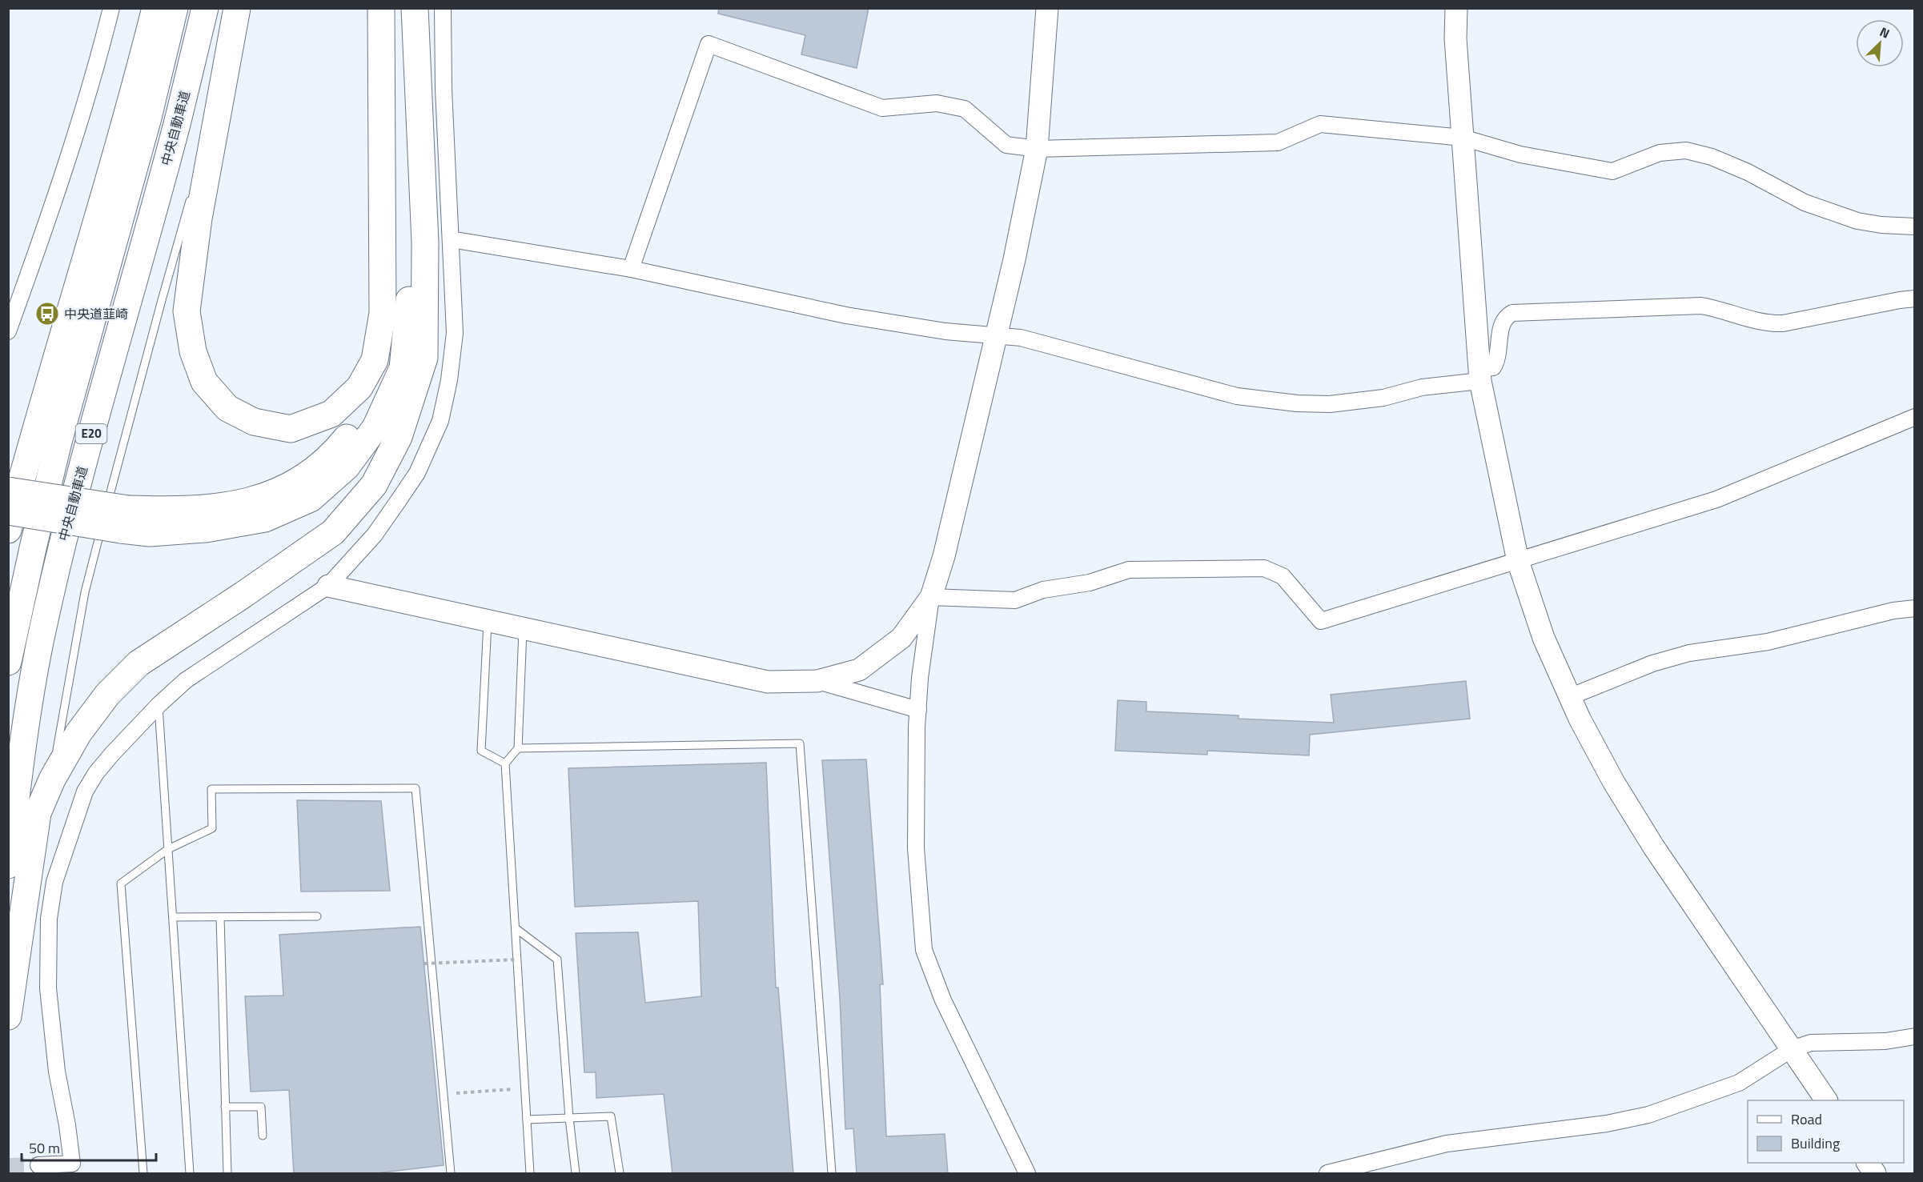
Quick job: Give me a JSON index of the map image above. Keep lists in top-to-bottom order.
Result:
{
  "streets": {
    "highway": ["中央自動車道", "E20"]
  },
  "places": {
    "bus stop": ["中央道韮崎"]
  },
  "legend": ["Road", "Building"],
  "scale_bar": "50 m",
  "north": "top right"
}
